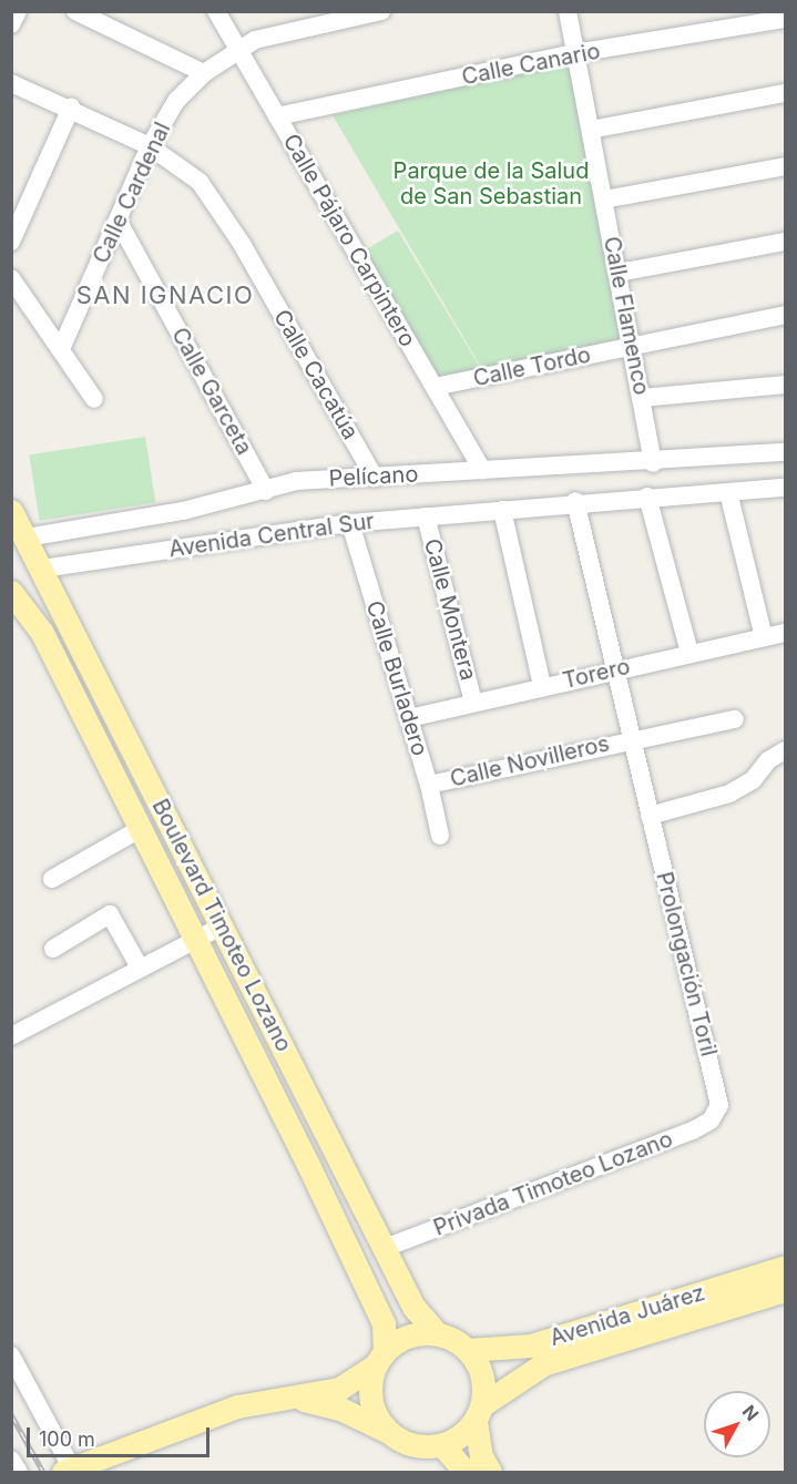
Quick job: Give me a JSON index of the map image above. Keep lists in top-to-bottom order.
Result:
{
  "streets": {
    "main road": ["Boulevard Timoteo Lozano", "Avenida Juárez"],
    "street": [
      "Calle Canario",
      "Calle Cardenal",
      "Calle Pájaro Carpintero",
      "Calle Flamenco",
      "Calle Tordo",
      "Calle Cacatúa",
      "Calle Garceta",
      "Pelícano",
      "Avenida Central Sur",
      "Calle Montera",
      "Torero",
      "Calle Burladero",
      "Calle Novilleros",
      "Prolongación Toril",
      "Privada Timoteo Lozano"
    ]
  },
  "crossings": [
    ["Calle Canario", "Calle Pájaro Carpintero"],
    ["Calle Canario", "Calle Flamenco"],
    ["Calle Cardenal", "Calle Pájaro Carpintero"],
    ["Calle Cardenal", "Calle Cacatúa"],
    ["Calle Cardenal", "Calle Garceta"],
    ["Calle Pájaro Carpintero", "Calle Tordo"],
    ["Calle Pájaro Carpintero", "Pelícano"],
    ["Calle Flamenco", "Calle Tordo"],
    ["Calle Flamenco", "Pelícano"],
    ["Calle Cacatúa", "Pelícano"],
    ["Calle Garceta", "Pelícano"],
    ["Pelícano", "Avenida Central Sur"],
    ["Pelícano", "Boulevard Timoteo Lozano"],
    ["Avenida Central Sur", "Calle Montera"],
    ["Avenida Central Sur", "Calle Burladero"],
    ["Avenida Central Sur", "Boulevard Timoteo Lozano"],
    ["Avenida Central Sur", "Prolongación Toril"],
    ["Calle Montera", "Torero"],
    ["Torero", "Calle Burladero"],
    ["Torero", "Prolongación Toril"],
    ["Calle Burladero", "Calle Novilleros"],
    ["Calle Novilleros", "Prolongación Toril"],
    ["Boulevard Timoteo Lozano", "Privada Timoteo Lozano"],
    ["Boulevard Timoteo Lozano", "Avenida Juárez"],
    ["Prolongación Toril", "Privada Timoteo Lozano"]
  ],
  "districts": ["SAN IGNACIO"],
  "parks": ["Parque de la Salud de San Sebastian"],
  "scale_bar": "100 m",
  "north": "top right"
}
